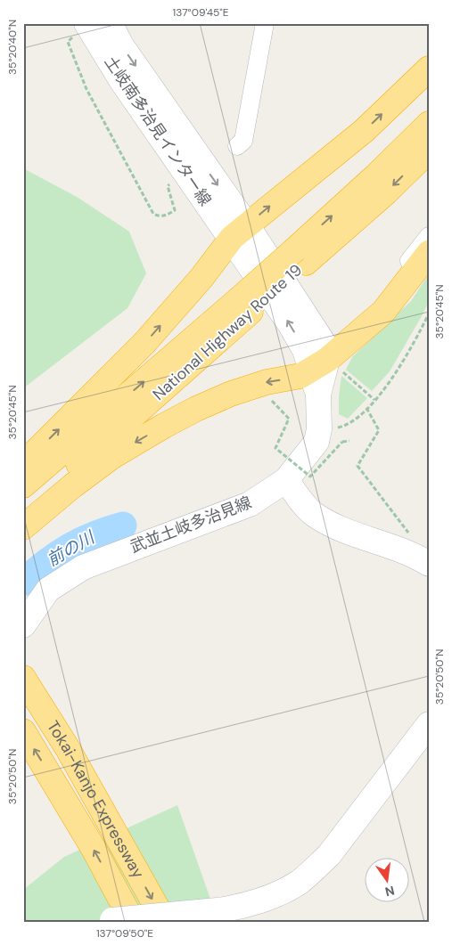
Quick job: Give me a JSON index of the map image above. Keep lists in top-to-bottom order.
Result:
{
  "streets": {
    "highway": ["National Highway Route 19", "Tokai-Kanjo Expressway"],
    "main road": ["土岐南多治見インター線", "武並土岐多治見線"]
  },
  "crossings": [
    ["土岐南多治見インター線", "武並土岐多治見線"]
  ],
  "water": ["前の川"],
  "north": "bottom",
  "coordinates": [
    "137°09'45\"E",
    "35°20'40\"N",
    "35°20'45\"N",
    "35°20'50\"N",
    "137°09'50\"E"
  ]
}
